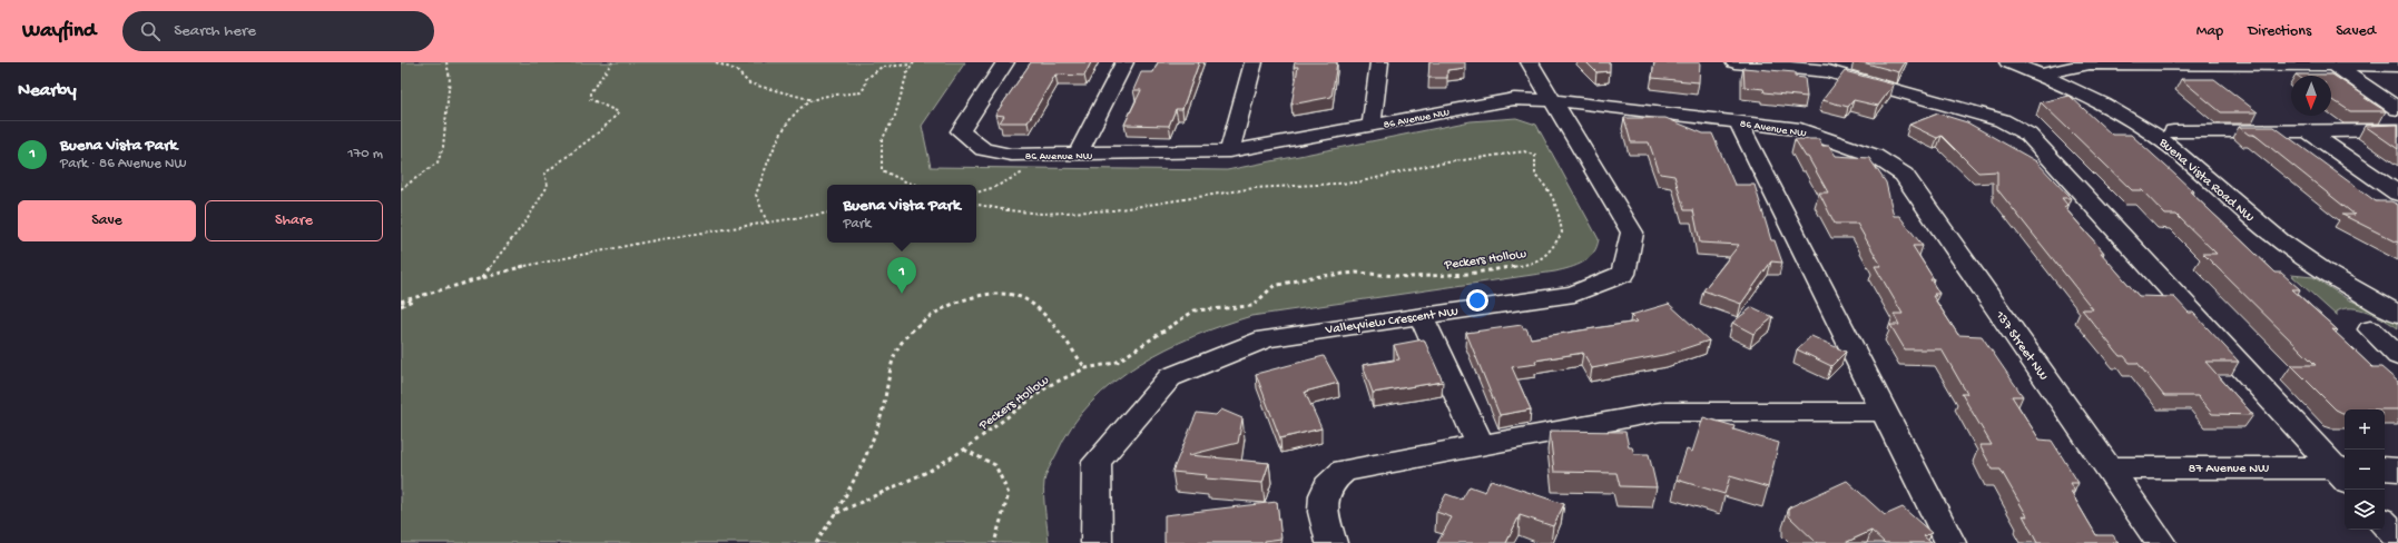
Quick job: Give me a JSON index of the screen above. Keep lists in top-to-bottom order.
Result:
{
  "streets": {
    "street": [
      "86 Avenue NW",
      "Buena Vista Road NW",
      "Valleyview Crescent NW",
      "137 Street NW",
      "87 Avenue NW"
    ],
    "path": ["Peckers Hollow"]
  },
  "crossings": [
    ["86 Avenue NW", "Valleyview Crescent NW"],
    ["86 Avenue NW", "137 Street NW"],
    ["137 Street NW", "87 Avenue NW"]
  ],
  "north": "bottom",
  "page": {
    "header": "Wayfind",
    "search": "Search here",
    "nav": ["Map", "Directions", "Saved"],
    "heading": "Nearby",
    "list": [
      {
        "mark": "1",
        "name": "Buena Vista Park",
        "note": "Park · 86 Avenue NW",
        "value": "170 m"
      }
    ],
    "popup": ["Buena Vista Park", "Park"],
    "buttons": ["Save", "Share"],
    "pins": "1",
    "map_buttons": ["+", "−"]
  }
}
